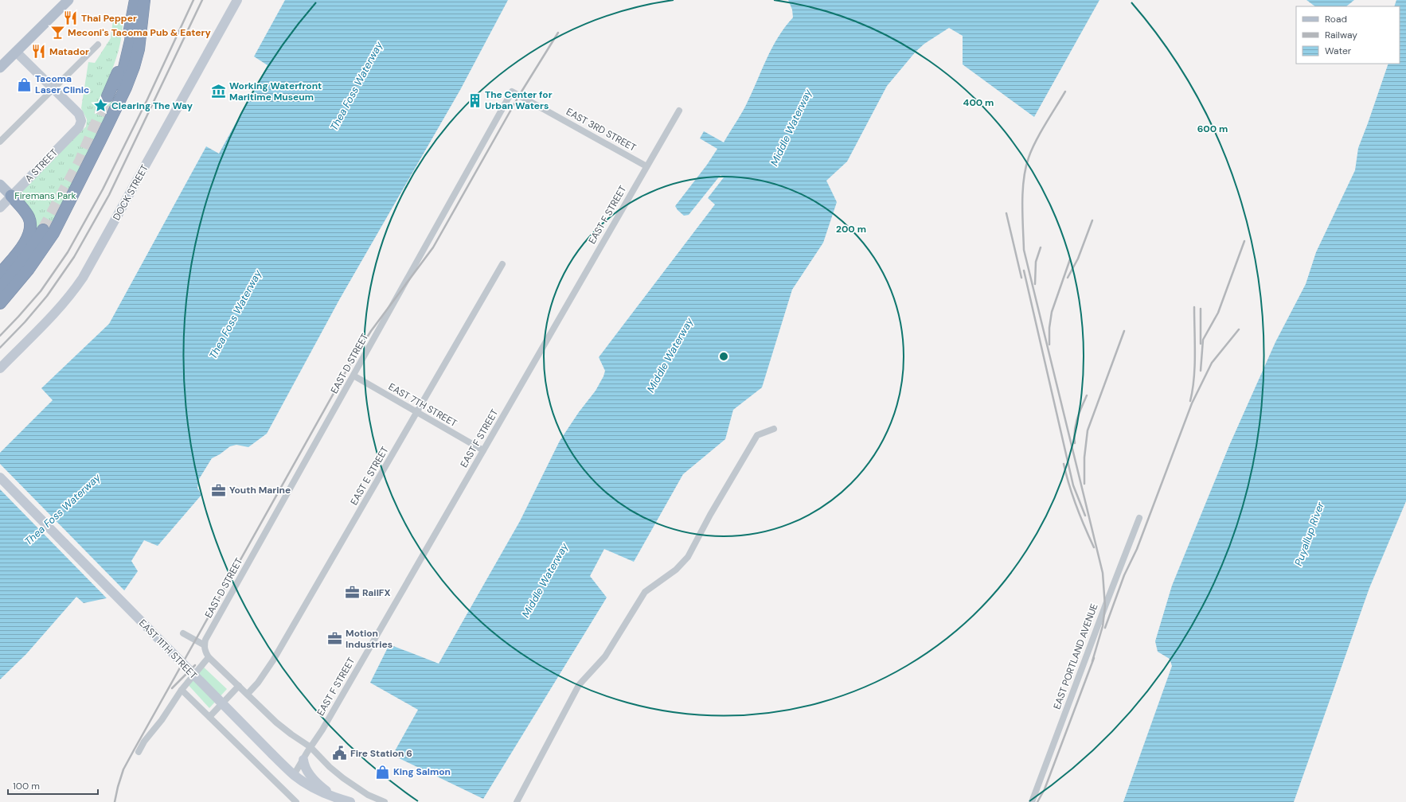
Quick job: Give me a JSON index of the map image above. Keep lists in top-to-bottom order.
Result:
{
  "streets": {
    "street": [
      "EAST 3RD STREET",
      "A STREET",
      "DOCK STREET",
      "EAST F STREET",
      "EAST D STREET",
      "EAST 7TH STREET",
      "EAST E STREET",
      "EAST 11TH STREET",
      "EAST PORTLAND AVENUE"
    ]
  },
  "crossings": [
    ["EAST 3RD STREET", "EAST F STREET"],
    ["EAST 3RD STREET", "EAST D STREET"],
    ["EAST F STREET", "EAST 7TH STREET"],
    ["EAST F STREET", "EAST 11TH STREET"],
    ["EAST D STREET", "EAST 7TH STREET"],
    ["EAST 7TH STREET", "EAST E STREET"]
  ],
  "water": ["Thea Foss Waterway", "Middle Waterway", "Puyallup River"],
  "parks": ["Firemans Park"],
  "places": {
    "restaurant": ["Thai Pepper", "Matador"],
    "bar": ["Meconi's Tacoma Pub & Eatery"],
    "shop": ["Tacoma Laser Clinic", "King Salmon"],
    "museum": ["Working Waterfront Maritime Museum"],
    "building": ["The Center for Urban Waters"],
    "place": ["Clearing The Way"],
    "office": ["Youth Marine", "RailFX", "Motion Industries"],
    "public building": ["Fire Station 6"]
  },
  "legend": ["Road", "Railway", "Water"],
  "scale_bar": "100 m",
  "rings": ["400 m", "600 m", "200 m"]
}
